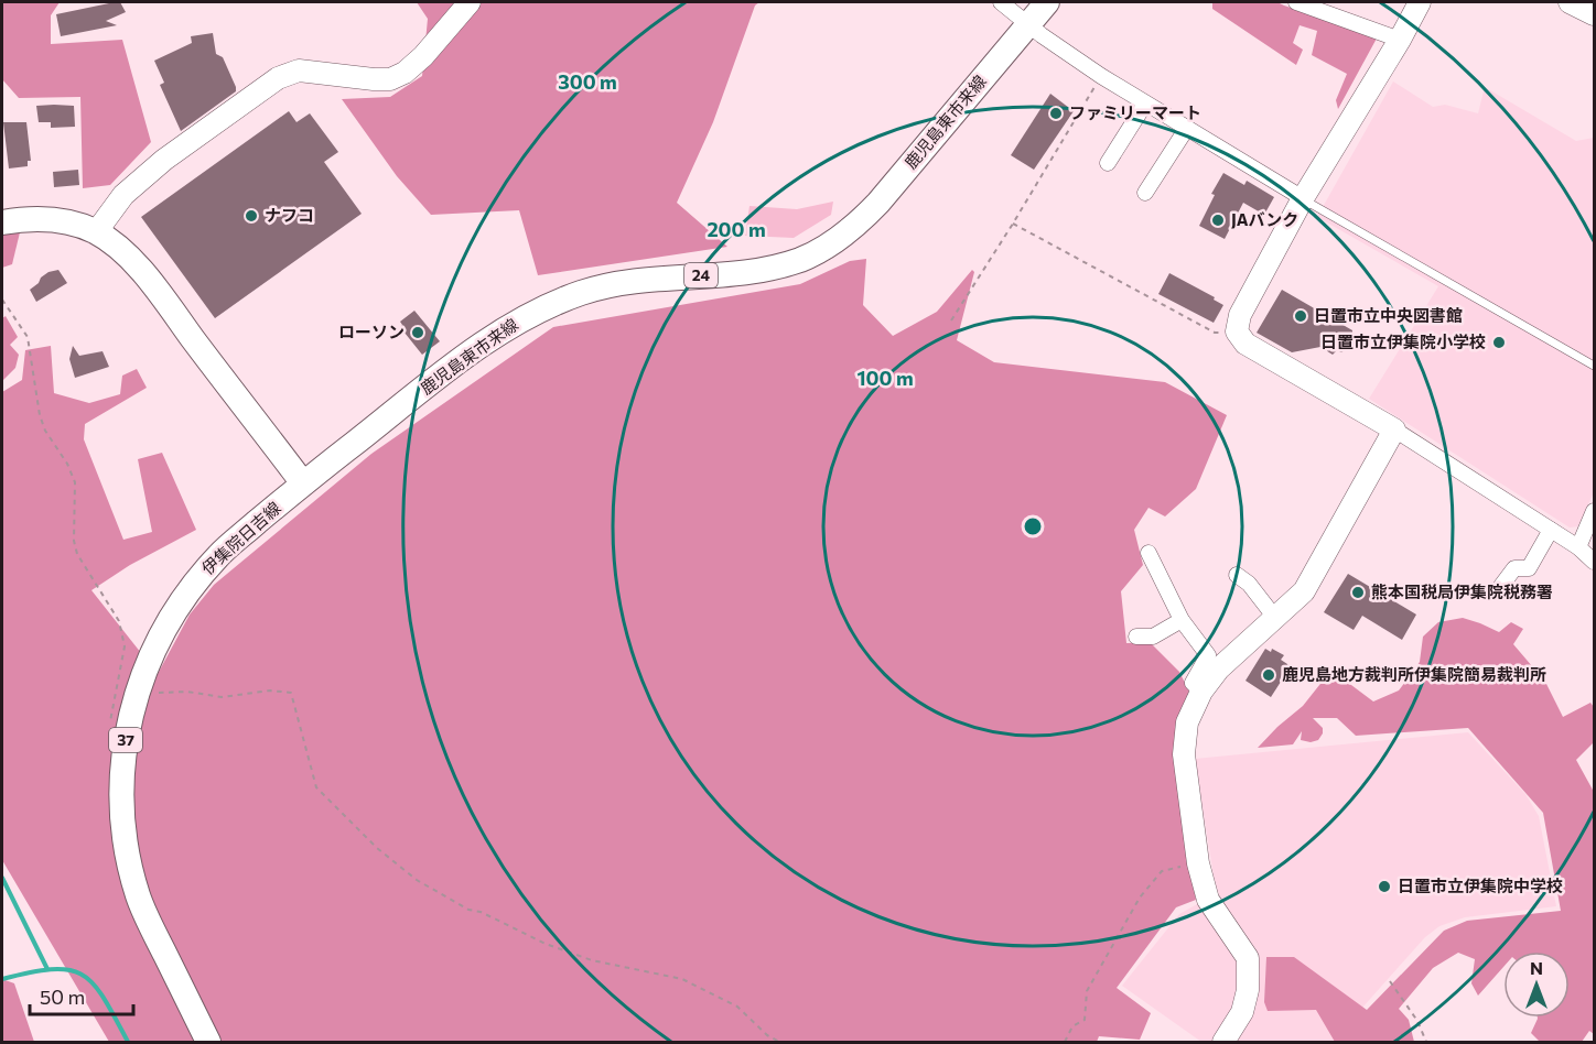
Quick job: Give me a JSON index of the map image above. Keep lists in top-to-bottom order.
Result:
{
  "streets": {
    "main road": [
      "鹿児島東市来線",
      "24",
      "伊集院日吉線",
      "37"
    ]
  },
  "crossings": [
    ["鹿児島東市来線", "伊集院日吉線"]
  ],
  "places": [
    "ファミリーマート",
    "ナフコ",
    "JAバンク",
    "日置市立中央図書館",
    "ローソン",
    "日置市立伊集院小学校",
    "熊本国税局伊集院税務署",
    "鹿児島地方裁判所伊集院簡易裁判所",
    "日置市立伊集院中学校"
  ],
  "scale_bar": "50 m",
  "north": "top",
  "rings": ["300 m", "200 m", "100 m"]
}
